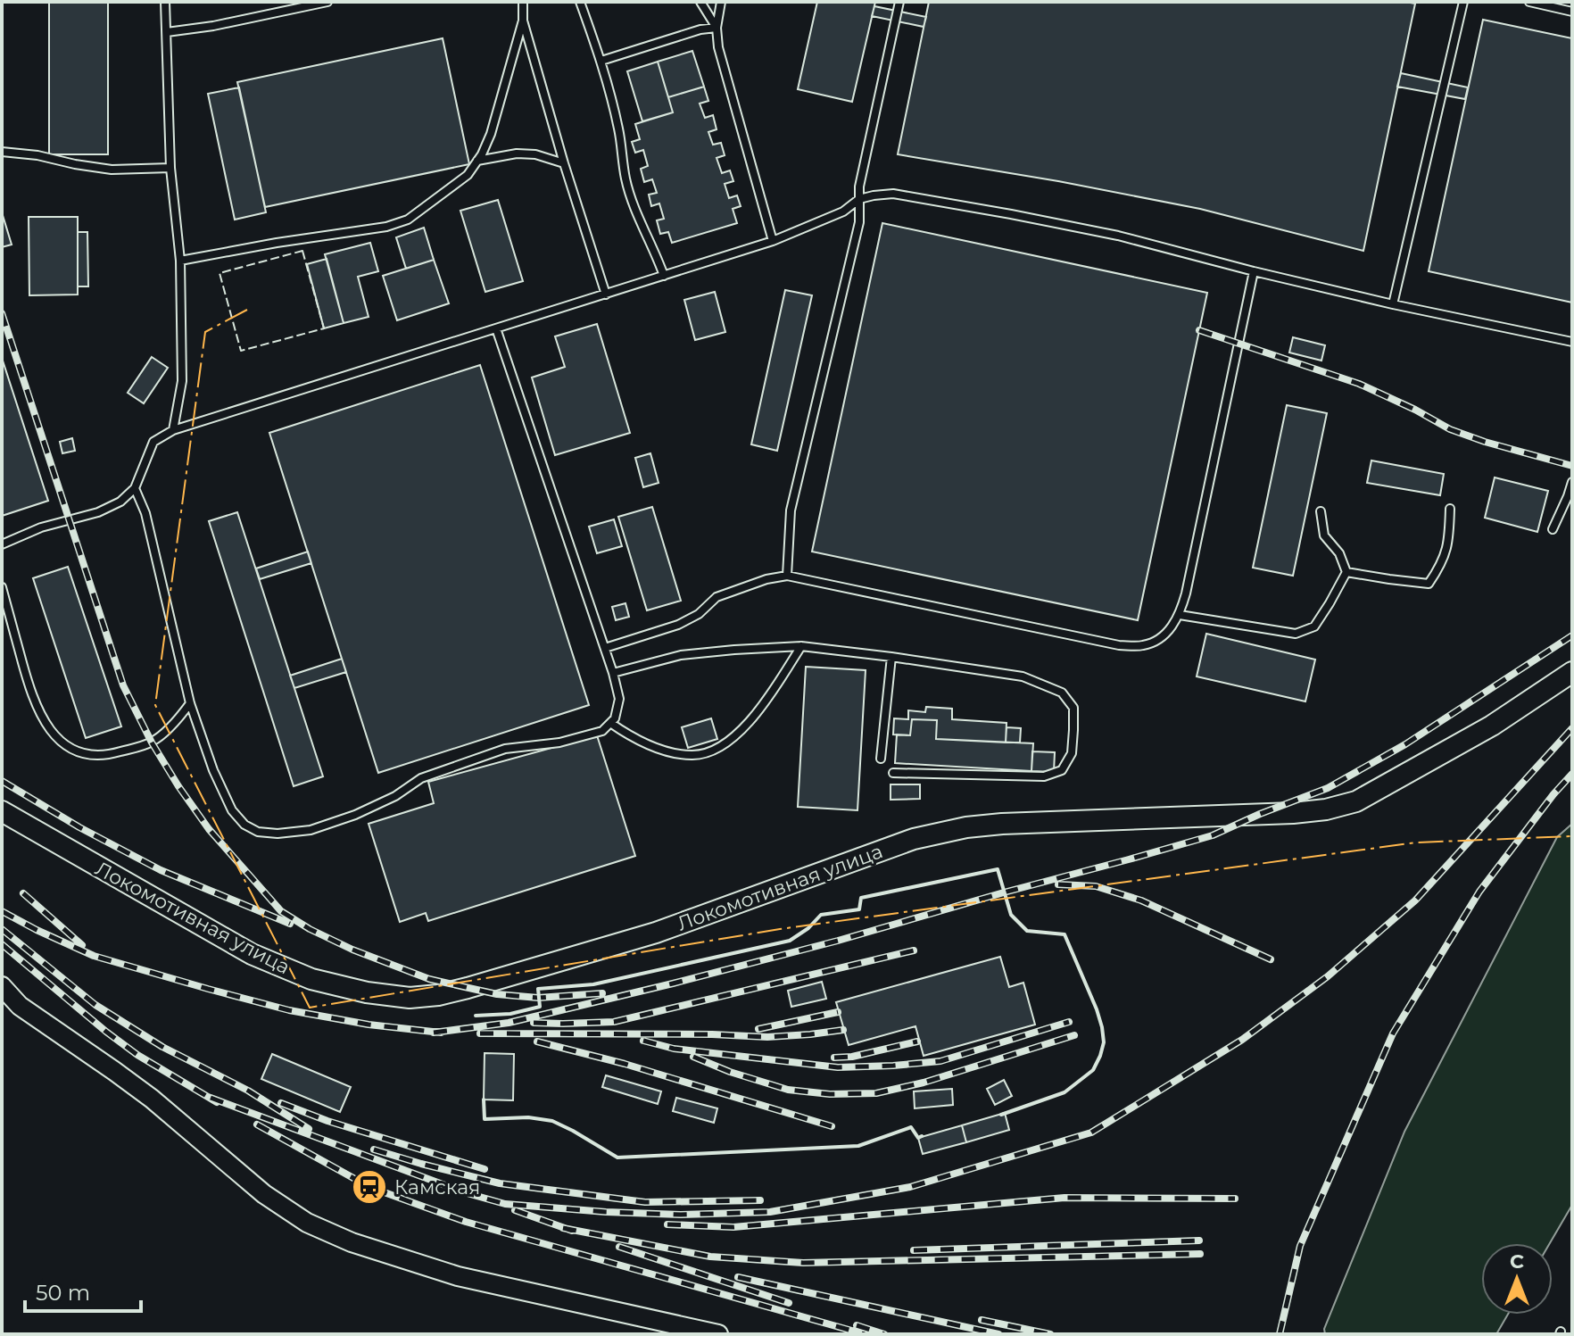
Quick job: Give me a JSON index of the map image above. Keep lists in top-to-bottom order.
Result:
{
  "streets": {
    "main road": ["Локомотивная улица"]
  },
  "places": {
    "station": ["Камская"]
  },
  "scale_bar": "50 m",
  "north": "top"
}
